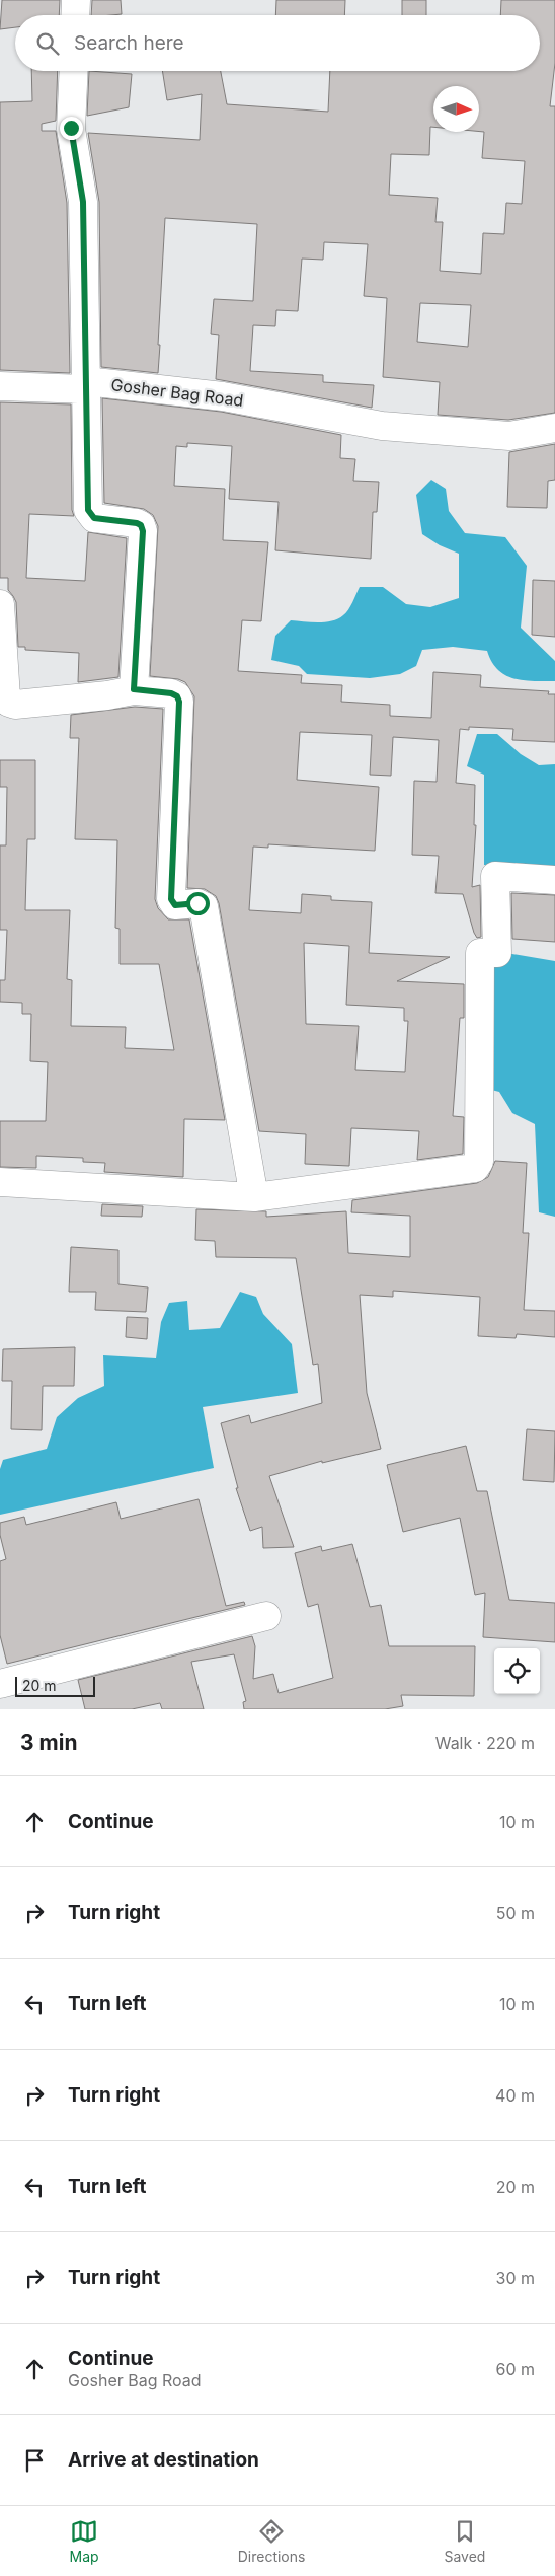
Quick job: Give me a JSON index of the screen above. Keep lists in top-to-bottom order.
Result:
{
  "streets": {
    "street": ["Gosher Bag Road"]
  },
  "scale_bar": "20 m",
  "north": "right",
  "page": {
    "search": "Search here",
    "scale": "20 m",
    "heading": ["3 min", "Walk · 220 m"],
    "list": [
      ["Continue", "10 m"],
      ["Turn right", "50 m"],
      ["Turn left", "10 m"],
      ["Turn right", "40 m"],
      ["Turn left", "20 m"],
      ["Turn right", "30 m"],
      ["Continue", "Gosher Bag Road", "60 m"],
      "Arrive at destination"
    ],
    "nav": ["Map", "Directions", "Saved"]
  }
}
